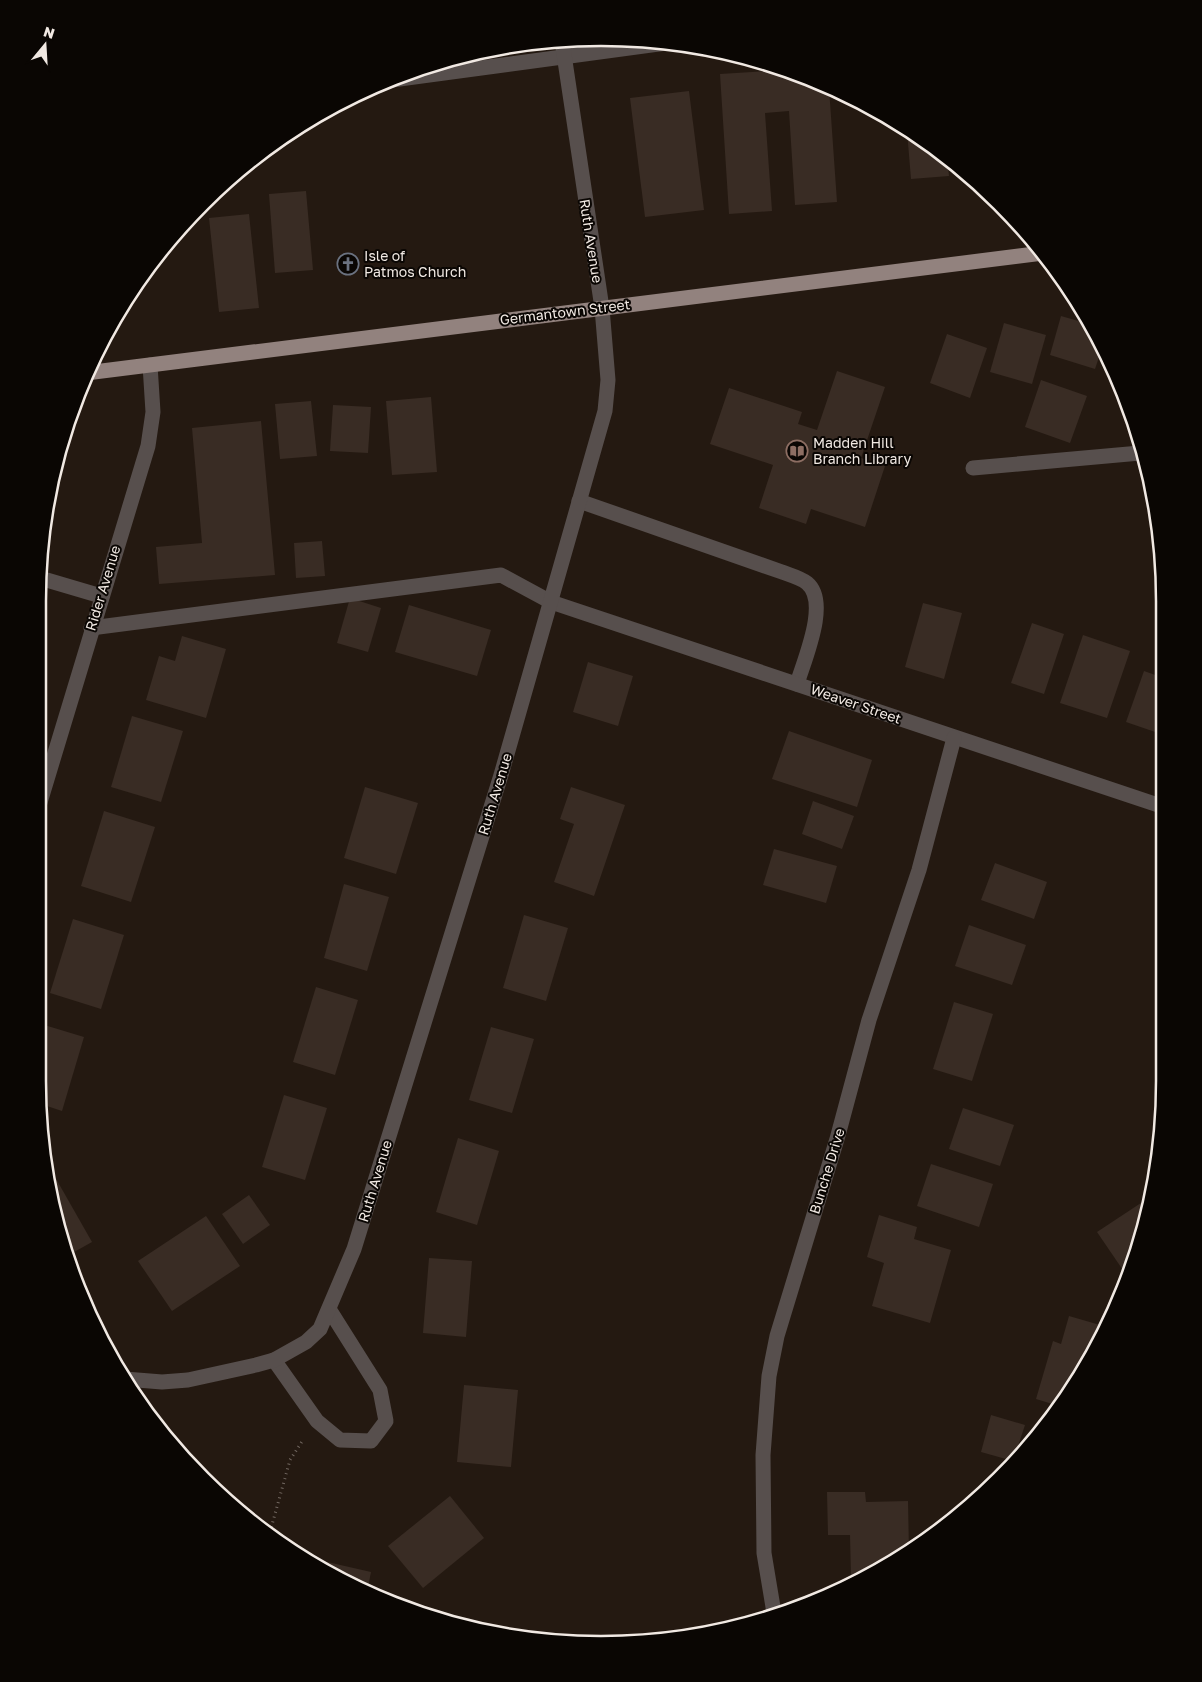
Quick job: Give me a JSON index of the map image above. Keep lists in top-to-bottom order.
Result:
{
  "streets": {
    "main road": ["Germantown Street"],
    "street": [
      "Ruth Avenue",
      "Rider Avenue",
      "Weaver Street",
      "Bunche Drive"
    ]
  },
  "crossings": [
    ["Ruth Avenue", "Germantown Street"],
    ["Ruth Avenue", "Weaver Street"],
    ["Germantown Street", "Rider Avenue"],
    ["Rider Avenue", "Weaver Street"],
    ["Weaver Street", "Bunche Drive"]
  ],
  "places": {
    "church": ["Isle of Patmos Church"],
    "library": ["Madden Hill Branch Library"]
  },
  "north": "top"
}
